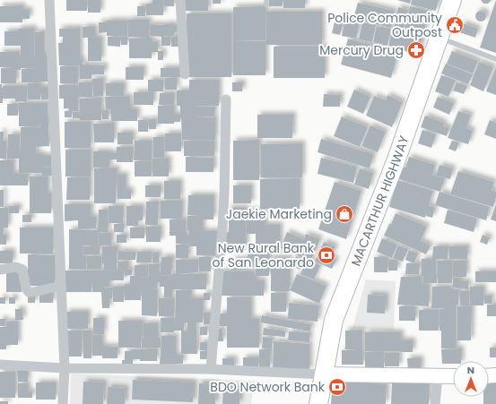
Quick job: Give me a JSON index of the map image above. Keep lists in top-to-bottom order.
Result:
{
  "streets": {
    "highway": ["MACARTHUR HIGHWAY"]
  },
  "places": {
    "public building": ["Police Community Outpost"],
    "pharmacy": ["Mercury Drug"],
    "shop": ["Jaekie Marketing"],
    "bank": ["New Rural Bank of San Leonardo", "BDO Network Bank"]
  },
  "north": "top"
}
